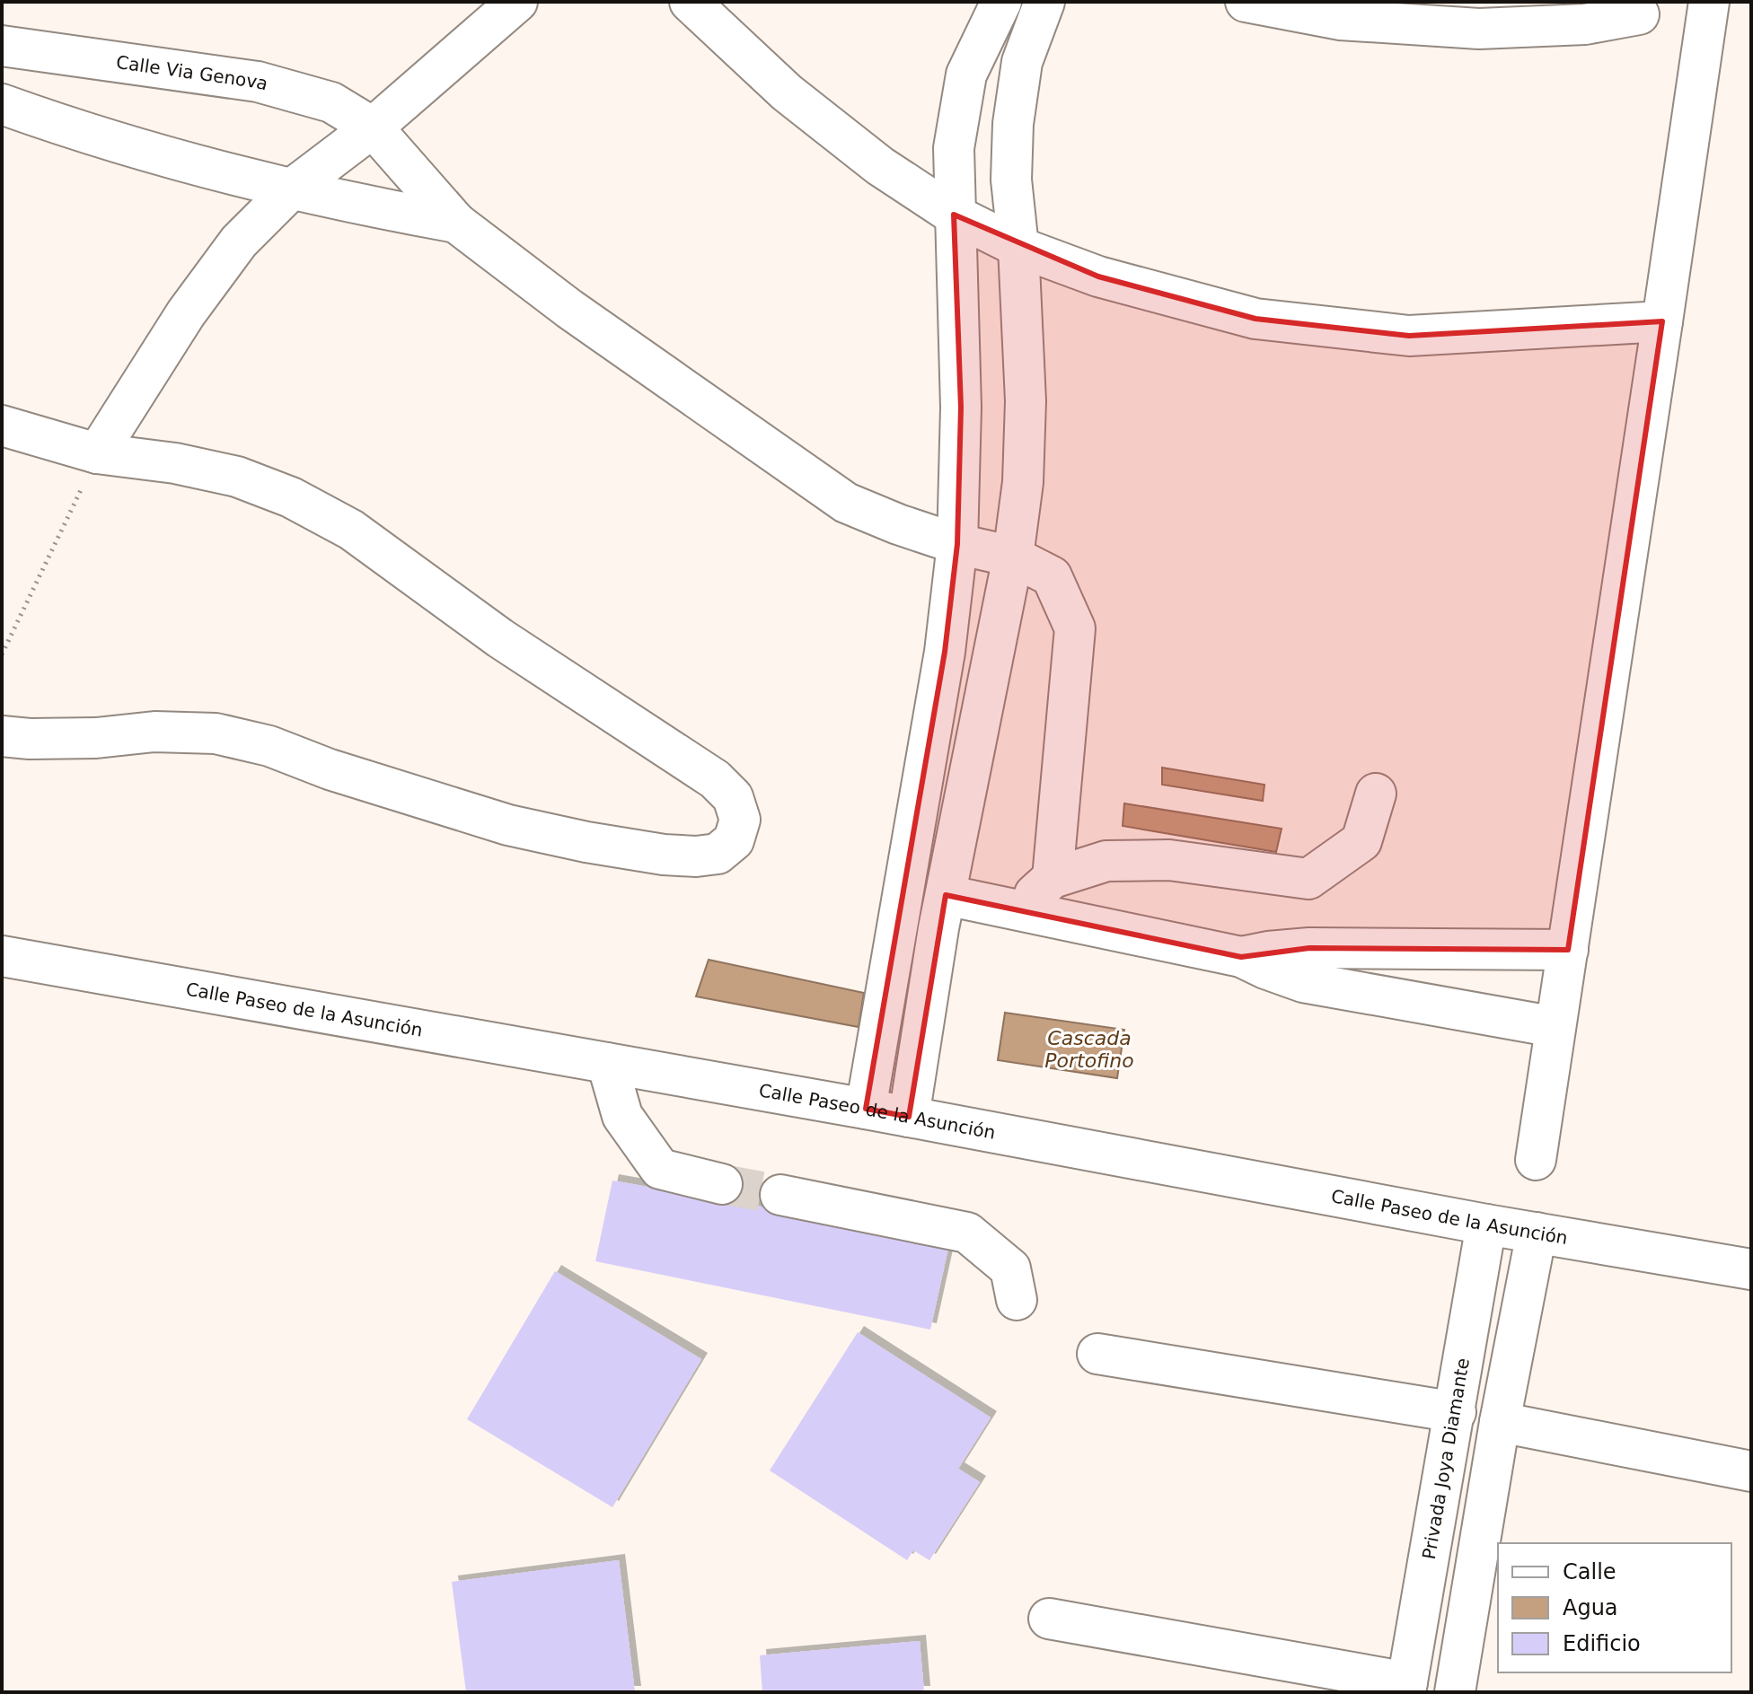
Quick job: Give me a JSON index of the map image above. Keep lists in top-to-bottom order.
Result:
{
  "streets": {
    "street": ["Calle Via Genova", "Calle Paseo de la Asunción", "Privada Joya Diamante"]
  },
  "crossings": [
    ["Calle Paseo de la Asunción", "Privada Joya Diamante"]
  ],
  "water": ["Cascada Portofino"],
  "legend": ["Calle", "Agua", "Edificio"]
}
